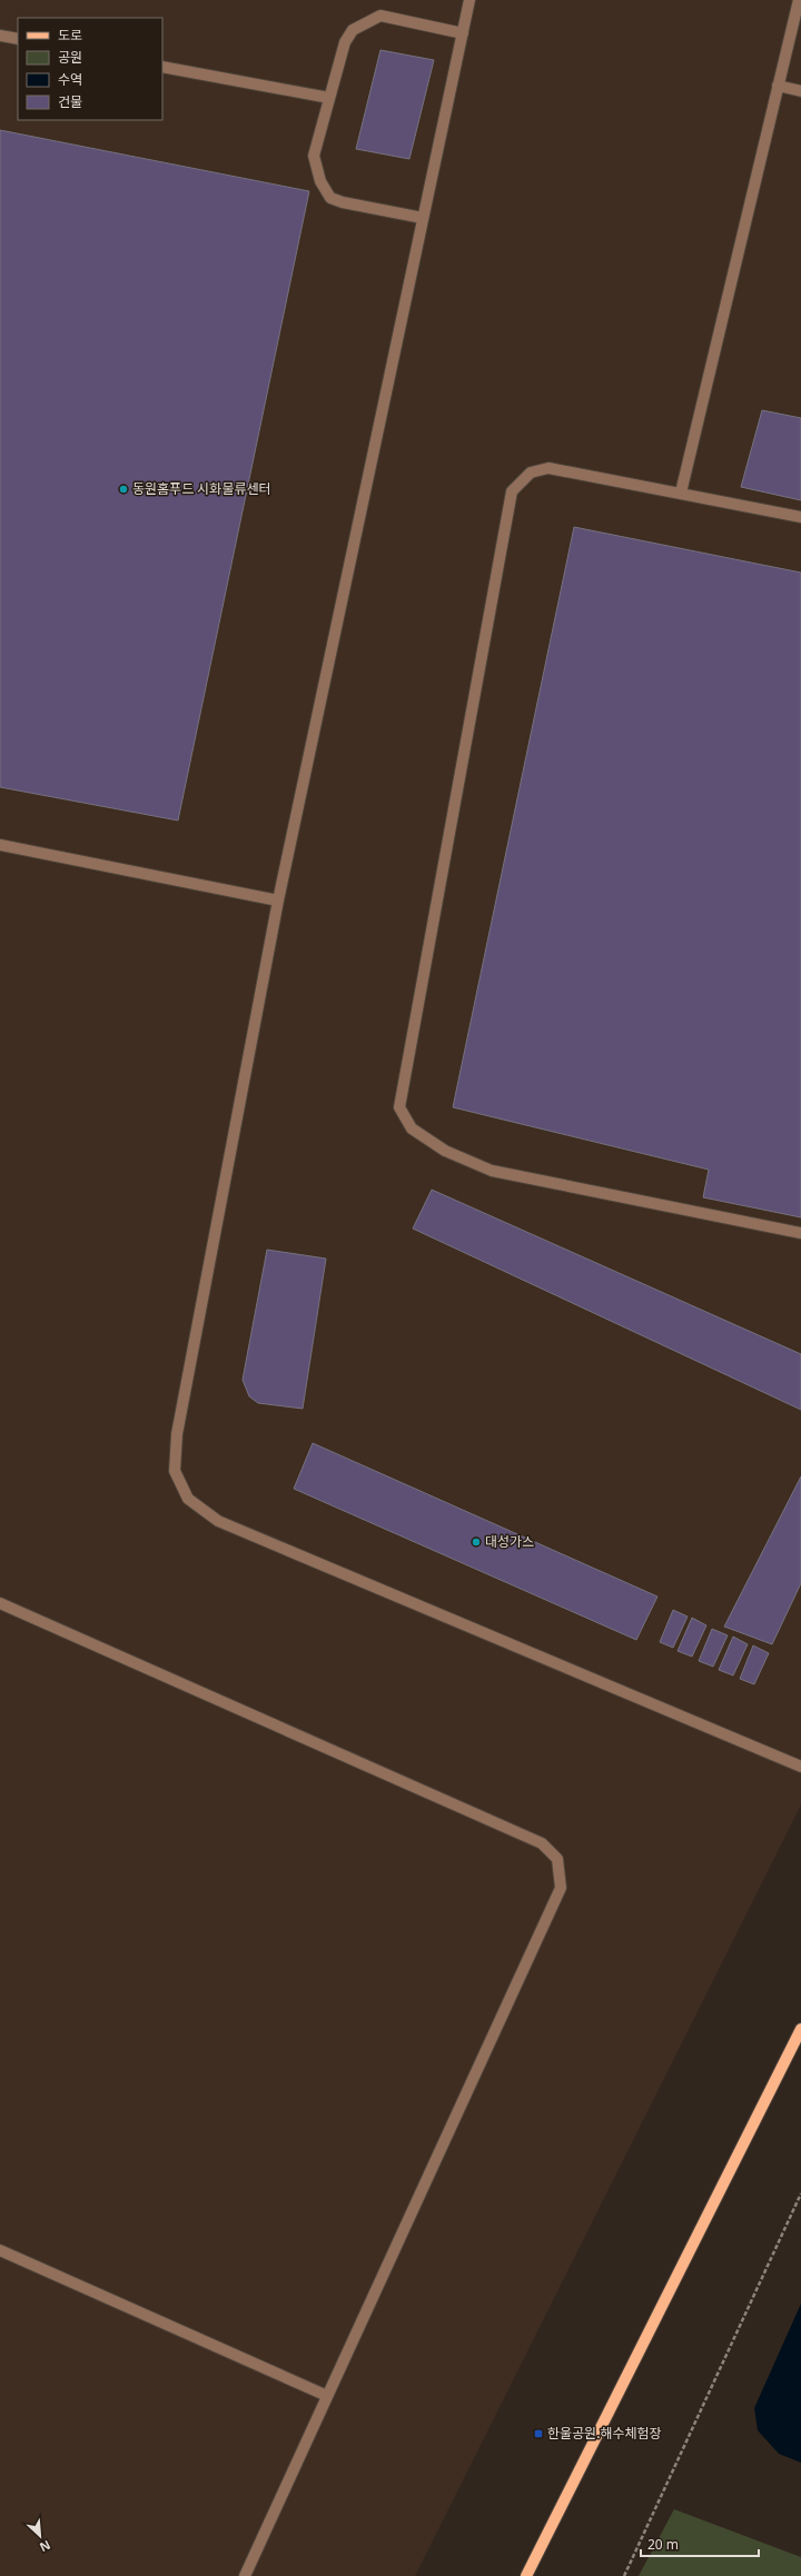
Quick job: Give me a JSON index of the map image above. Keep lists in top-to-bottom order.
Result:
{
  "places": {
    "other": ["동원홈푸드 시화물류센터", "대성가스"],
    "transit": ["한울공원.해수체험장"]
  },
  "legend": [
    "도로",
    "공원",
    "수역",
    "건물"
  ],
  "scale_bar": "20 m",
  "north": "bottom right"
}
